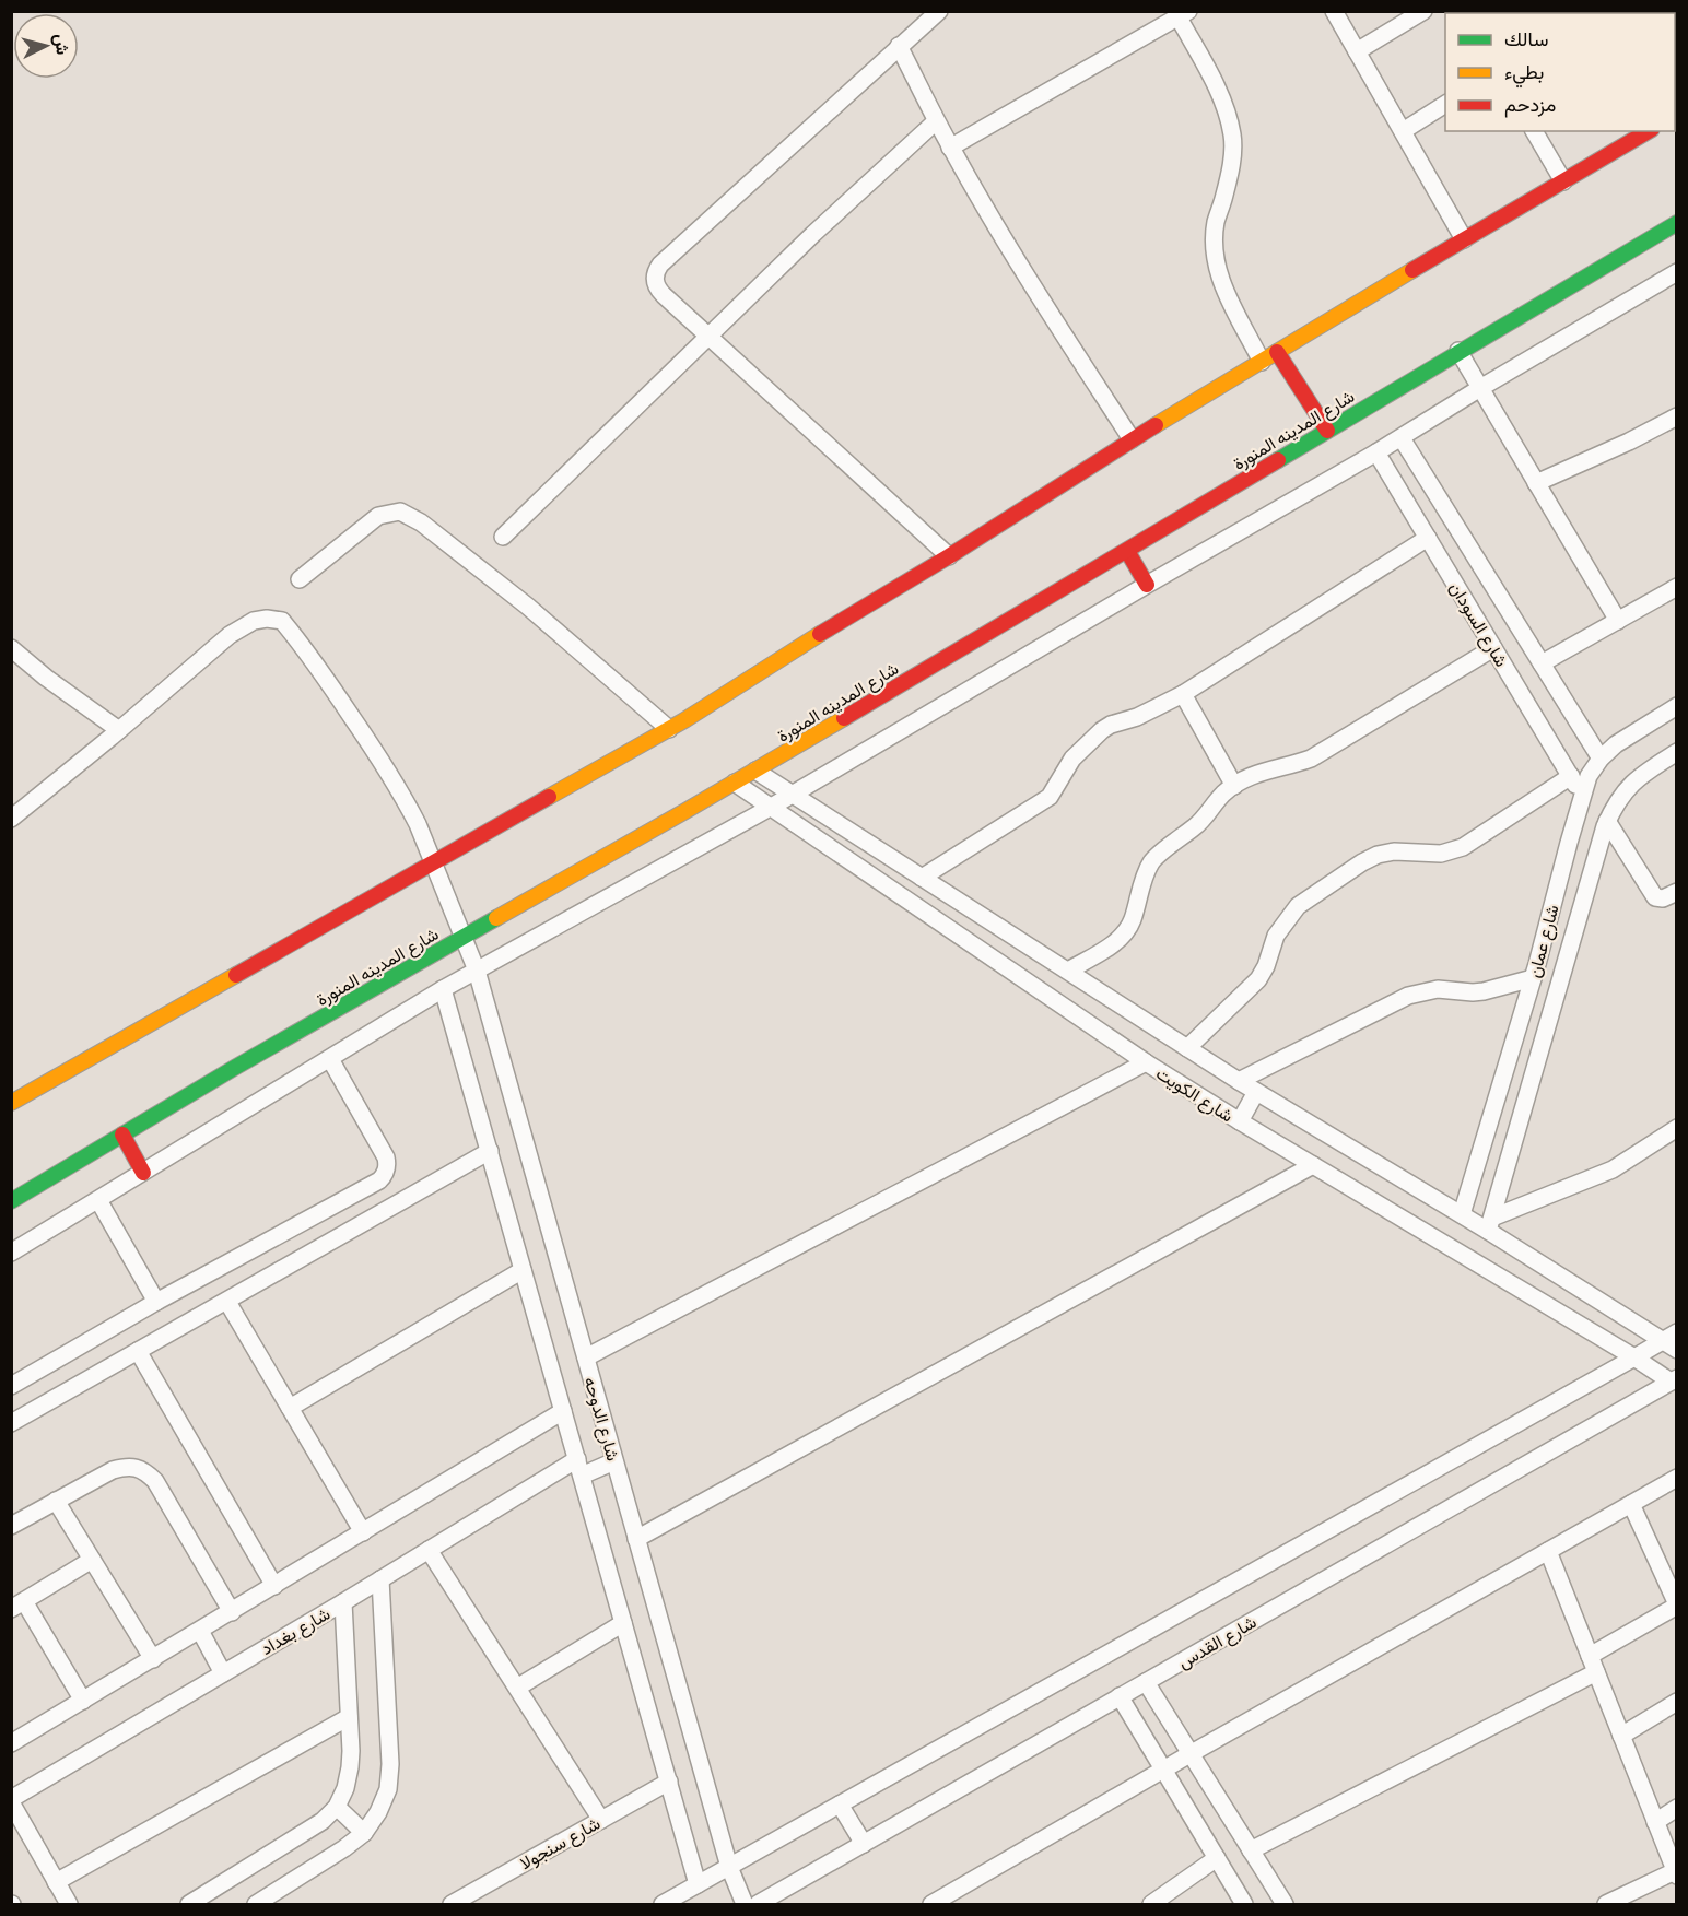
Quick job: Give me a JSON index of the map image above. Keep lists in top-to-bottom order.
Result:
{
  "streets": {
    "main road": ["شارع المدينه المنورة"],
    "street": [
      "شارع السودان",
      "شارع عمان",
      "شارع الكويت",
      "شارع الدوحه",
      "شارع بغداد",
      "شارع القدس",
      "شارع سنجولا"
    ]
  },
  "crossings": [
    ["شارع المدينه المنورة", "شارع الكويت"],
    ["شارع المدينه المنورة", "شارع الدوحه"],
    ["شارع السودان", "شارع عمان"],
    ["شارع عمان", "شارع الكويت"],
    ["شارع الكويت", "شارع القدس"],
    ["شارع الدوحه", "شارع بغداد"],
    ["شارع الدوحه", "شارع سنجولا"]
  ],
  "legend": ["سالك", "بطيء", "مزدحم"],
  "north": "right"
}
